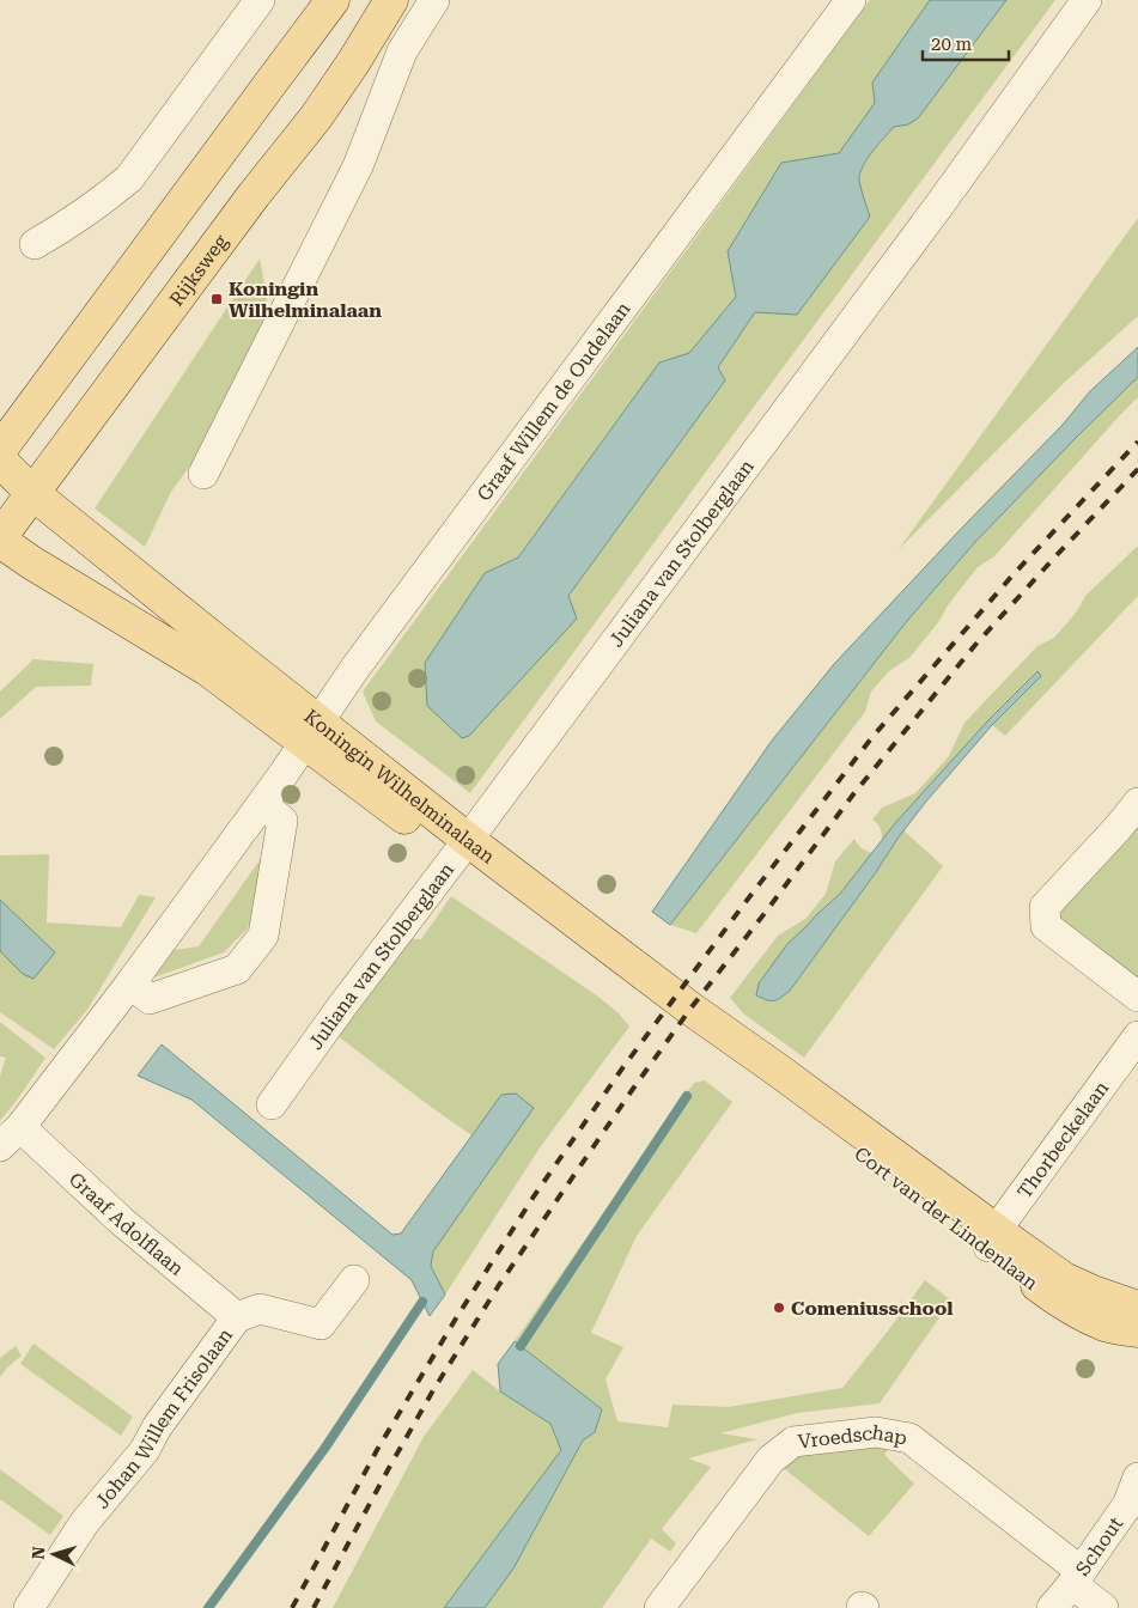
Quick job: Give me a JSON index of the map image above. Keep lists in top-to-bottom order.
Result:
{
  "streets": {
    "main road": ["Rijksweg", "Koningin Wilhelminalaan", "Cort van der Lindenlaan"],
    "street": [
      "Graaf Willem de Oudelaan",
      "Juliana van Stolberglaan",
      "Thorbeckelaan",
      "Graaf Adolflaan",
      "Johan Willem Frisolaan",
      "Vroedschap",
      "Schout"
    ]
  },
  "crossings": [
    ["Rijksweg", "Koningin Wilhelminalaan"],
    ["Graaf Willem de Oudelaan", "Koningin Wilhelminalaan"],
    ["Graaf Willem de Oudelaan", "Graaf Adolflaan"],
    ["Juliana van Stolberglaan", "Koningin Wilhelminalaan"],
    ["Koningin Wilhelminalaan", "Cort van der Lindenlaan"],
    ["Thorbeckelaan", "Cort van der Lindenlaan"],
    ["Graaf Adolflaan", "Johan Willem Frisolaan"],
    ["Vroedschap", "Schout"]
  ],
  "places": {
    "transit": ["Koningin Wilhelminalaan"],
    "other": ["Comeniusschool"]
  },
  "scale_bar": "20 m",
  "north": "left"
}
